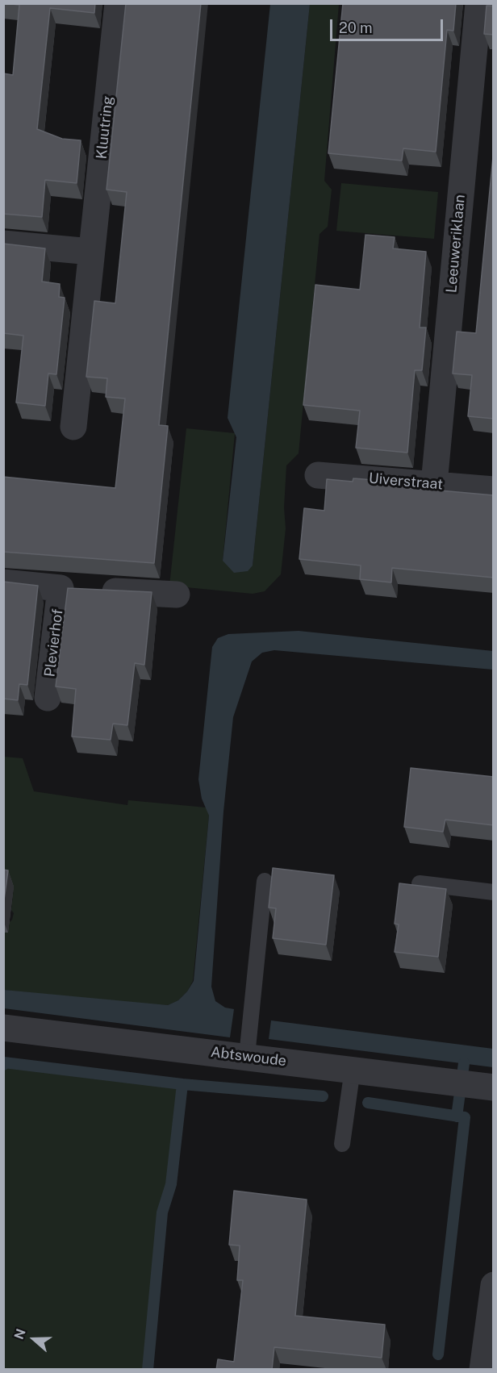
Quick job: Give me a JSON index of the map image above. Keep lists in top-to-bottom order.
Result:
{
  "streets": {
    "street": [
      "Kluutring",
      "Leeuweriklaan",
      "Uiverstraat",
      "Plevierhof",
      "Abtswoude"
    ]
  },
  "crossings": [
    ["Leeuweriklaan", "Uiverstraat"]
  ],
  "scale_bar": "20 m",
  "north": "left"
}
